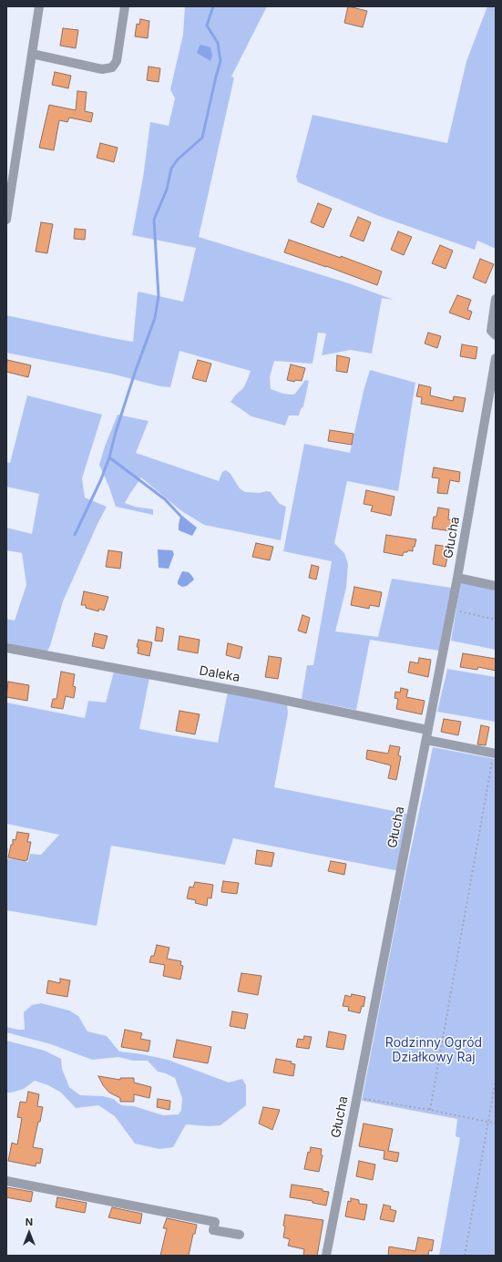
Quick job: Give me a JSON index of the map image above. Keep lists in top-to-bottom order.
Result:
{
  "streets": {
    "street": ["Głucha", "Daleka"]
  },
  "crossings": [
    ["Głucha", "Daleka"]
  ],
  "parks": ["Rodzinny Ogród Działkowy Raj"],
  "north": "top"
}
